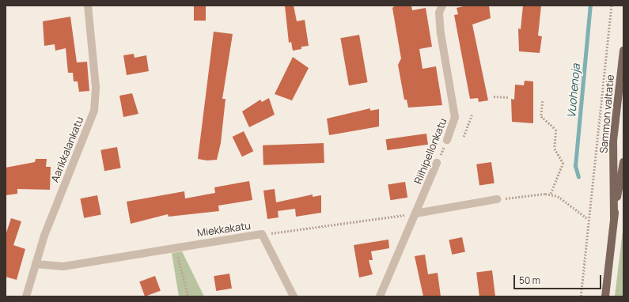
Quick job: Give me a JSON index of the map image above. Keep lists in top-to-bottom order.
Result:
{
  "streets": {
    "main road": ["Sammon valtatie"],
    "street": ["Aarikkalankatu", "Riihipellonkatu", "Miekkakatu"]
  },
  "crossings": [
    ["Aarikkalankatu", "Miekkakatu"],
    ["Riihipellonkatu", "Miekkakatu"]
  ],
  "water": ["Vuohenoja"],
  "scale_bar": "50 m"
}
